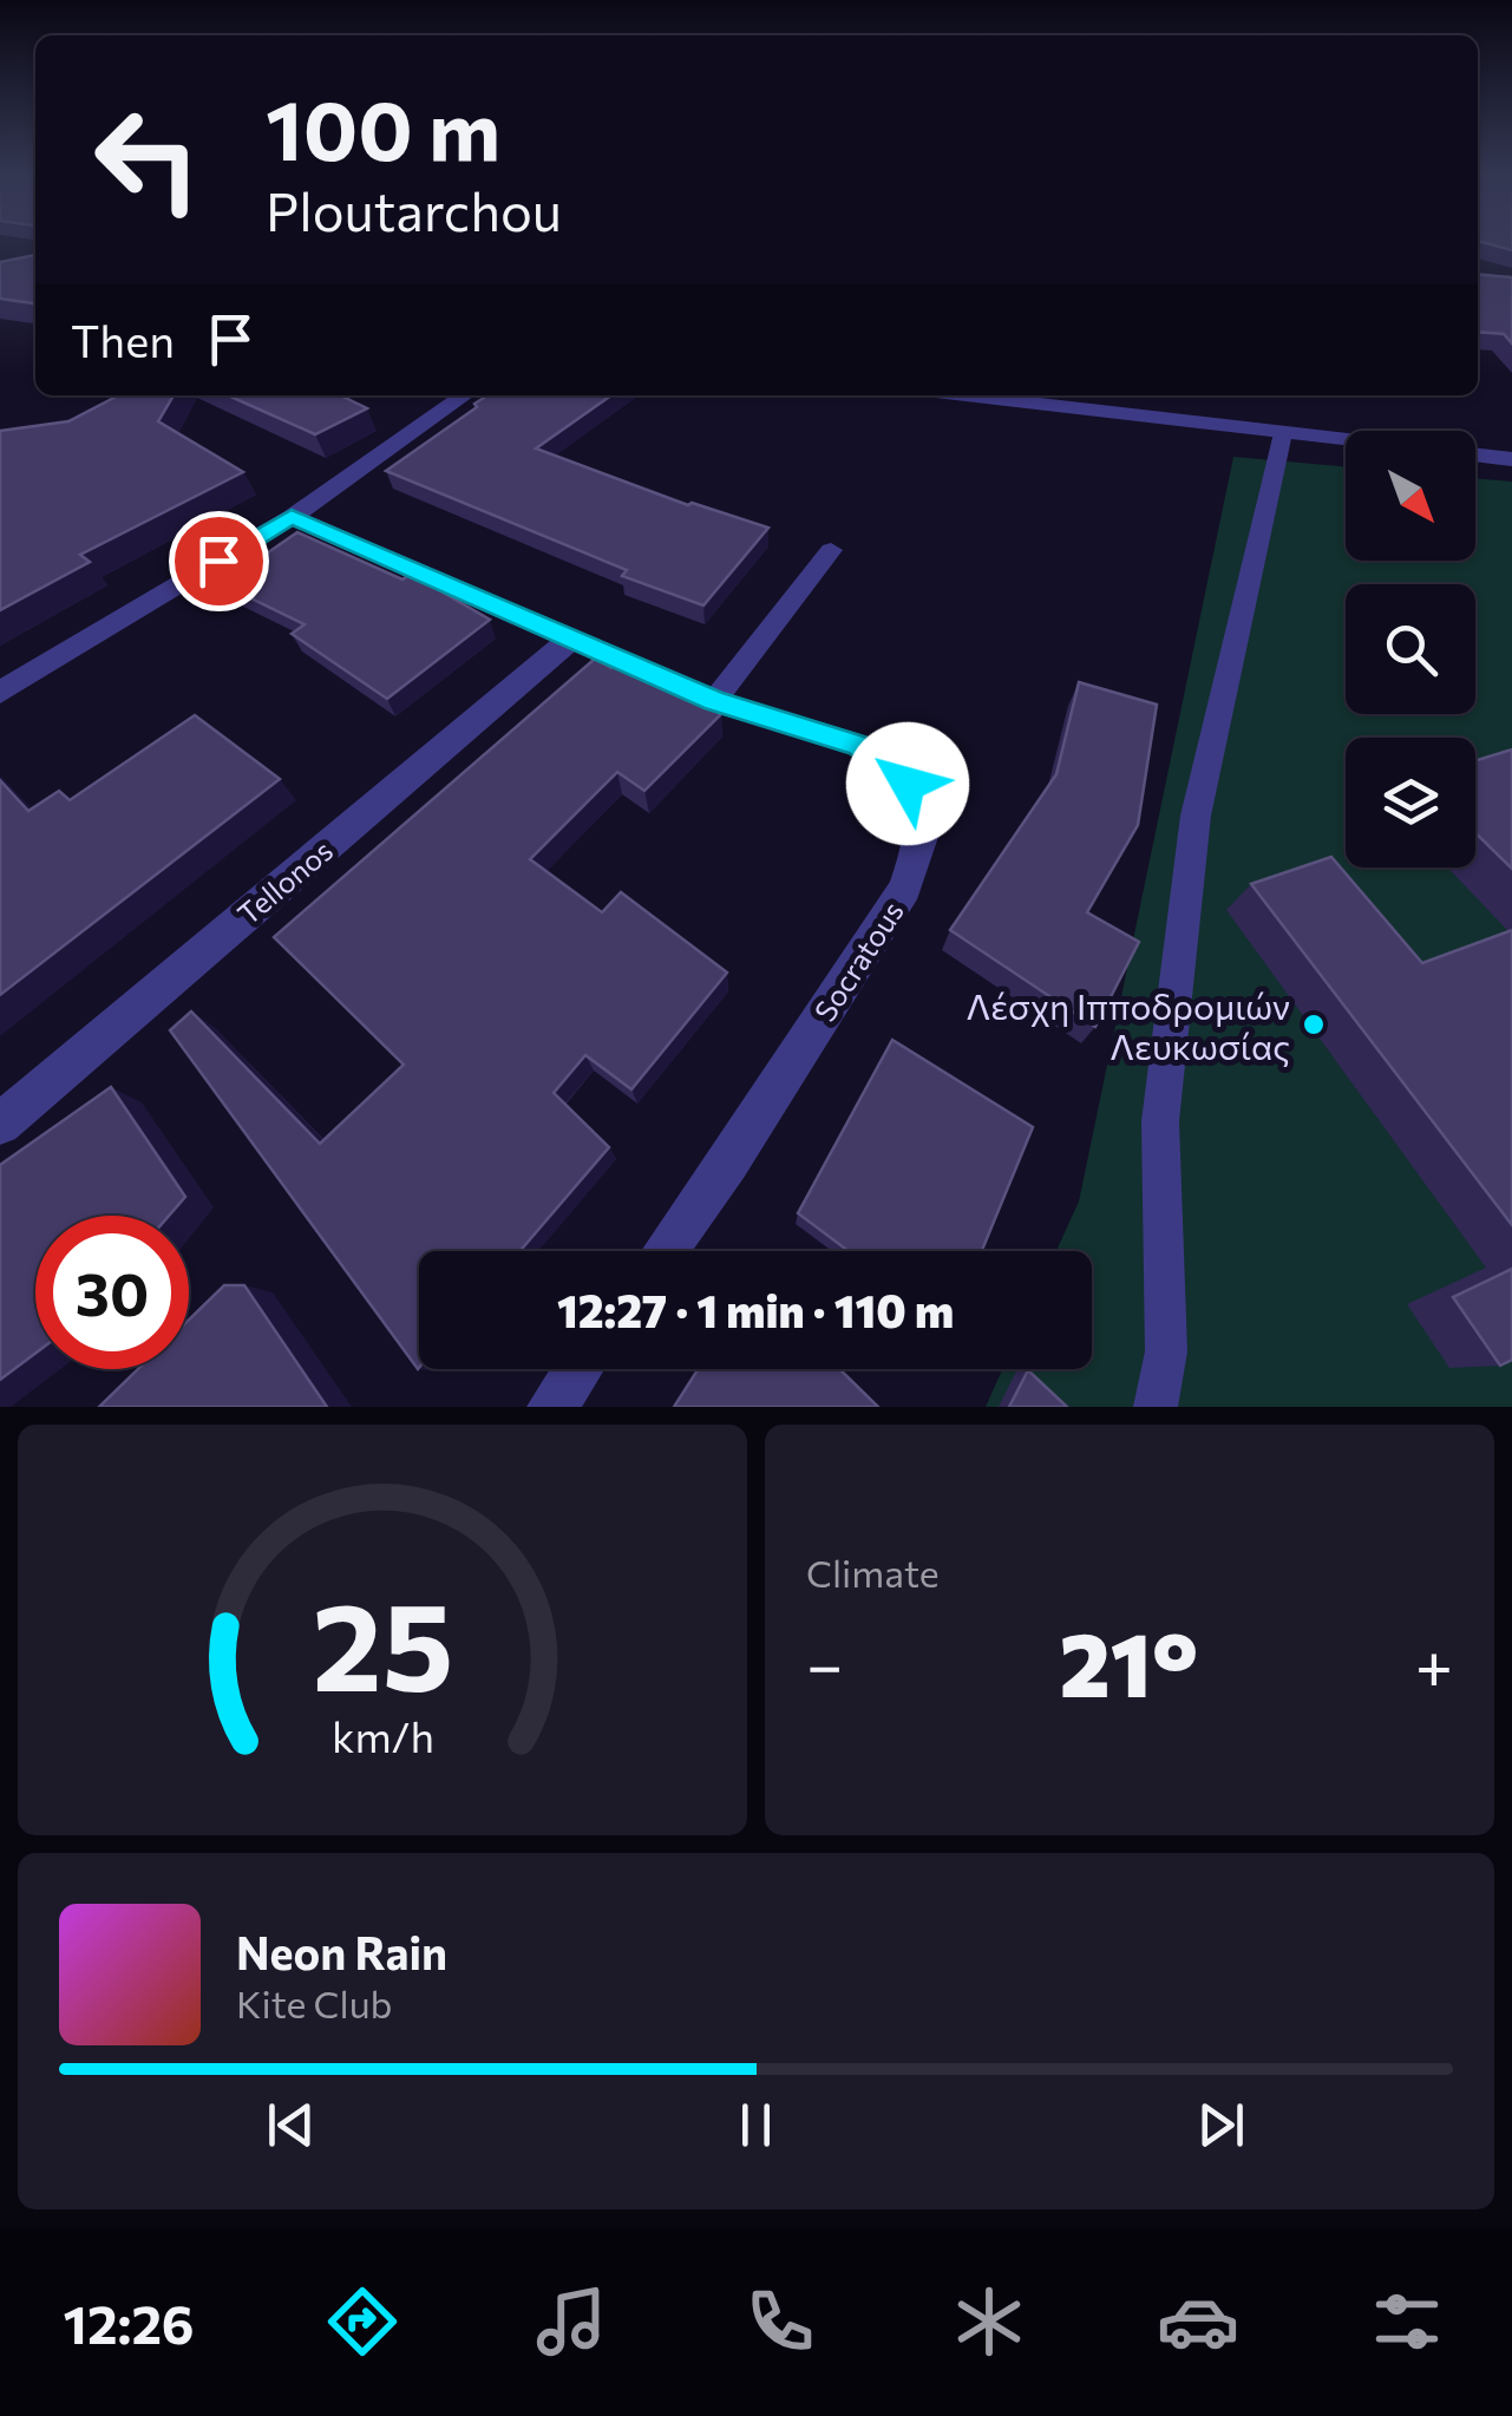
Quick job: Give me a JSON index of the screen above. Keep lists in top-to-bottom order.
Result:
{
  "streets": {
    "street": ["Tellonos", "Socratous"]
  },
  "crossings": [
    ["Tellonos", "Socratous"]
  ],
  "places": ["Λέσχη Ιπποδρομιών Λευκωσίας"],
  "north": "bottom right",
  "page": {
    "turn": ["100 m", "Ploutarchou"],
    "then": "Then",
    "limit": "30",
    "trip": "12:27 · 1 min · 110 m",
    "tile": "Climate",
    "heat": ["−", "21°", "+"],
    "song": ["Neon Rain", "Kite Club"],
    "tabs": "12:26",
    "gauge": ["25", "km/h"]
  }
}
